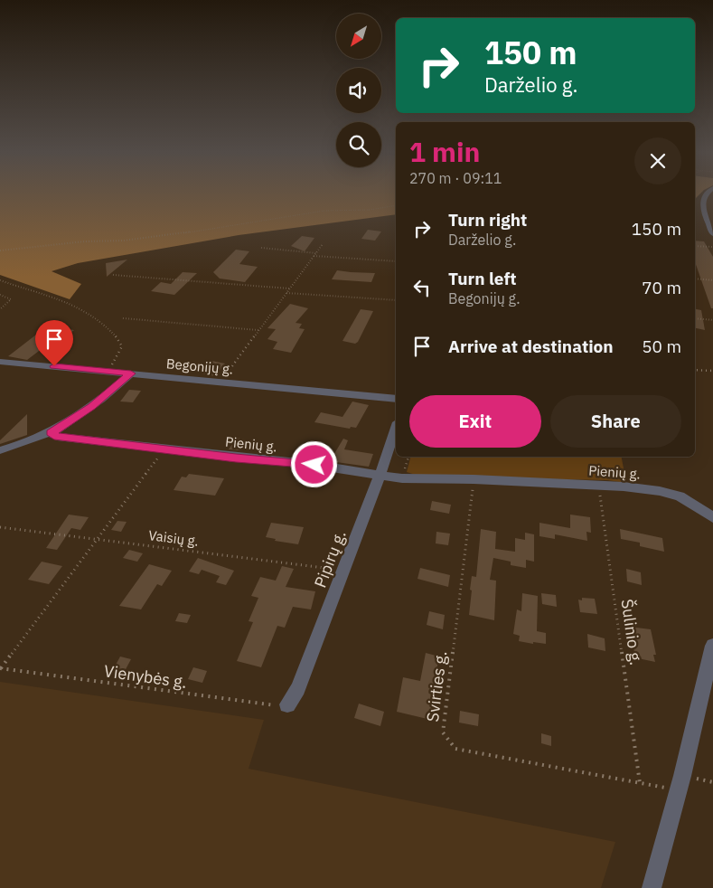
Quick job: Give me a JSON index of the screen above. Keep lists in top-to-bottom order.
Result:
{
  "streets": {
    "street": ["Begonijų g.", "Pienių g.", "Pipirų g."],
    "path": [
      "Vaisių g.",
      "Šulinio g.",
      "Vienybės g.",
      "Svirties g."
    ]
  },
  "crossings": [
    ["Pienių g.", "Pipirų g."],
    ["Pienių g.", "Šulinio g."],
    ["Pienių g.", "Svirties g."],
    ["Vaisių g.", "Pipirų g."],
    ["Pipirų g.", "Vienybės g."],
    ["Šulinio g.", "Svirties g."]
  ],
  "north": "bottom left",
  "page": {
    "turn": ["150 m", "Darželio g."],
    "heading": ["1 min", "270 m · 09:11"],
    "list": [
      {
        "name": "Turn right",
        "note": "Darželio g.",
        "value": "150 m"
      },
      {
        "name": "Turn left",
        "note": "Begonijų g.",
        "value": "70 m"
      },
      {
        "name": "Arrive at destination",
        "value": "50 m"
      }
    ],
    "buttons": ["Exit", "Share"]
  }
}
